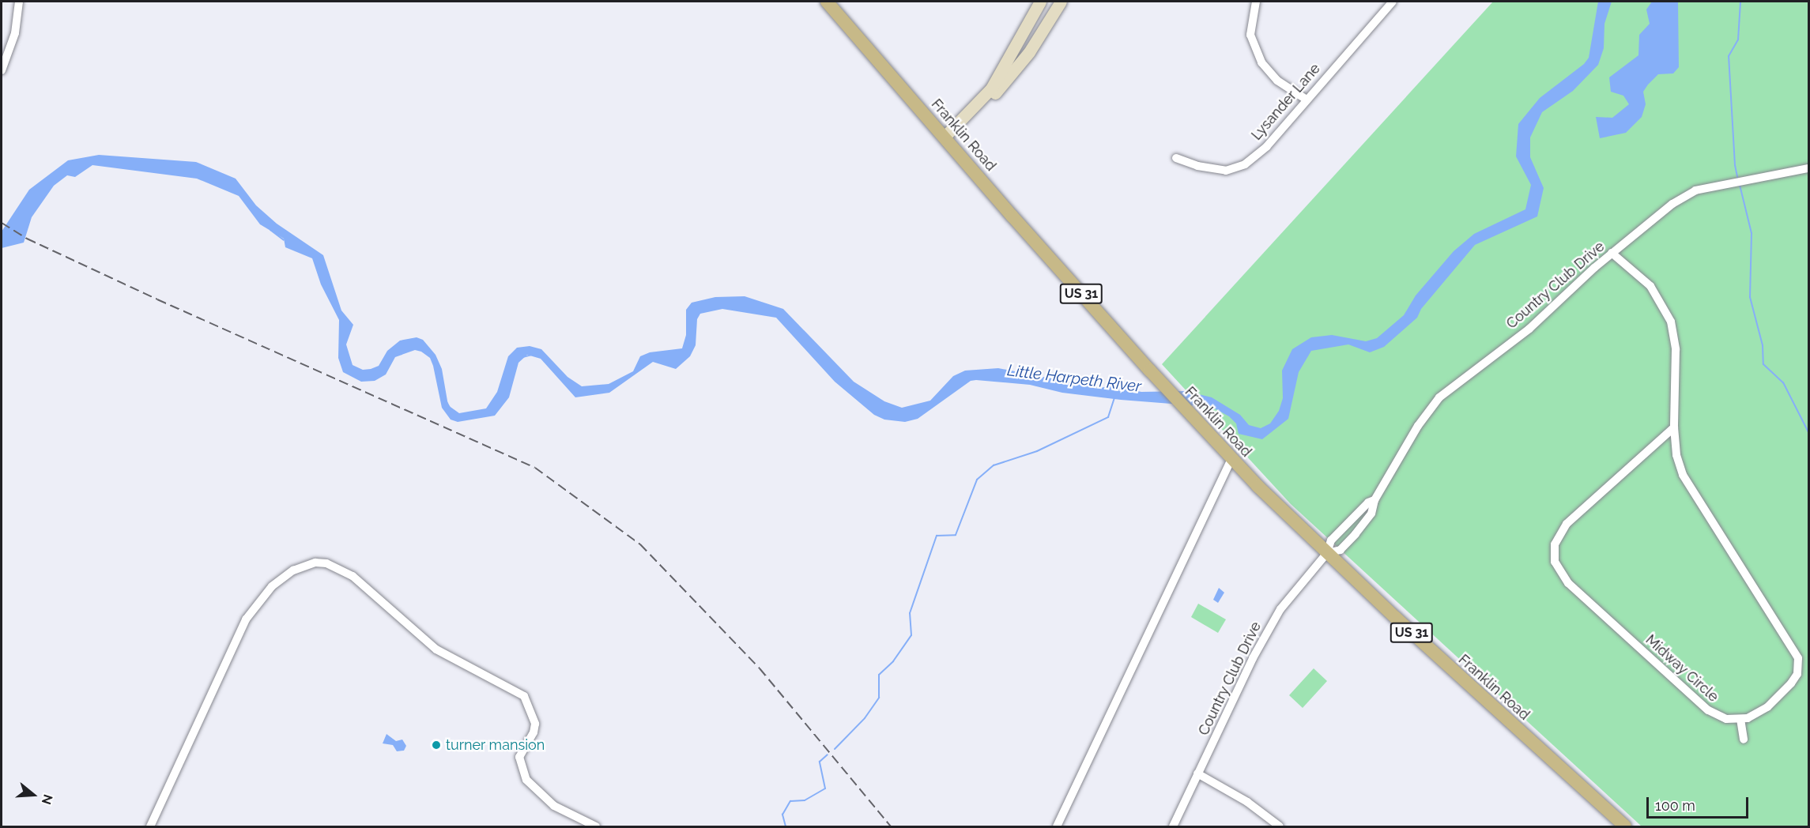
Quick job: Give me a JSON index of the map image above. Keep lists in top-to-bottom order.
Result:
{
  "streets": {
    "main road": ["Franklin Road", "US 31"],
    "street": ["Lysander Lane", "Country Club Drive", "Midway Circle"]
  },
  "crossings": [
    ["Franklin Road", "Country Club Drive"]
  ],
  "water": ["Little Harpeth River"],
  "places": ["turner mansion"],
  "scale_bar": "100 m",
  "north": "right"
}
